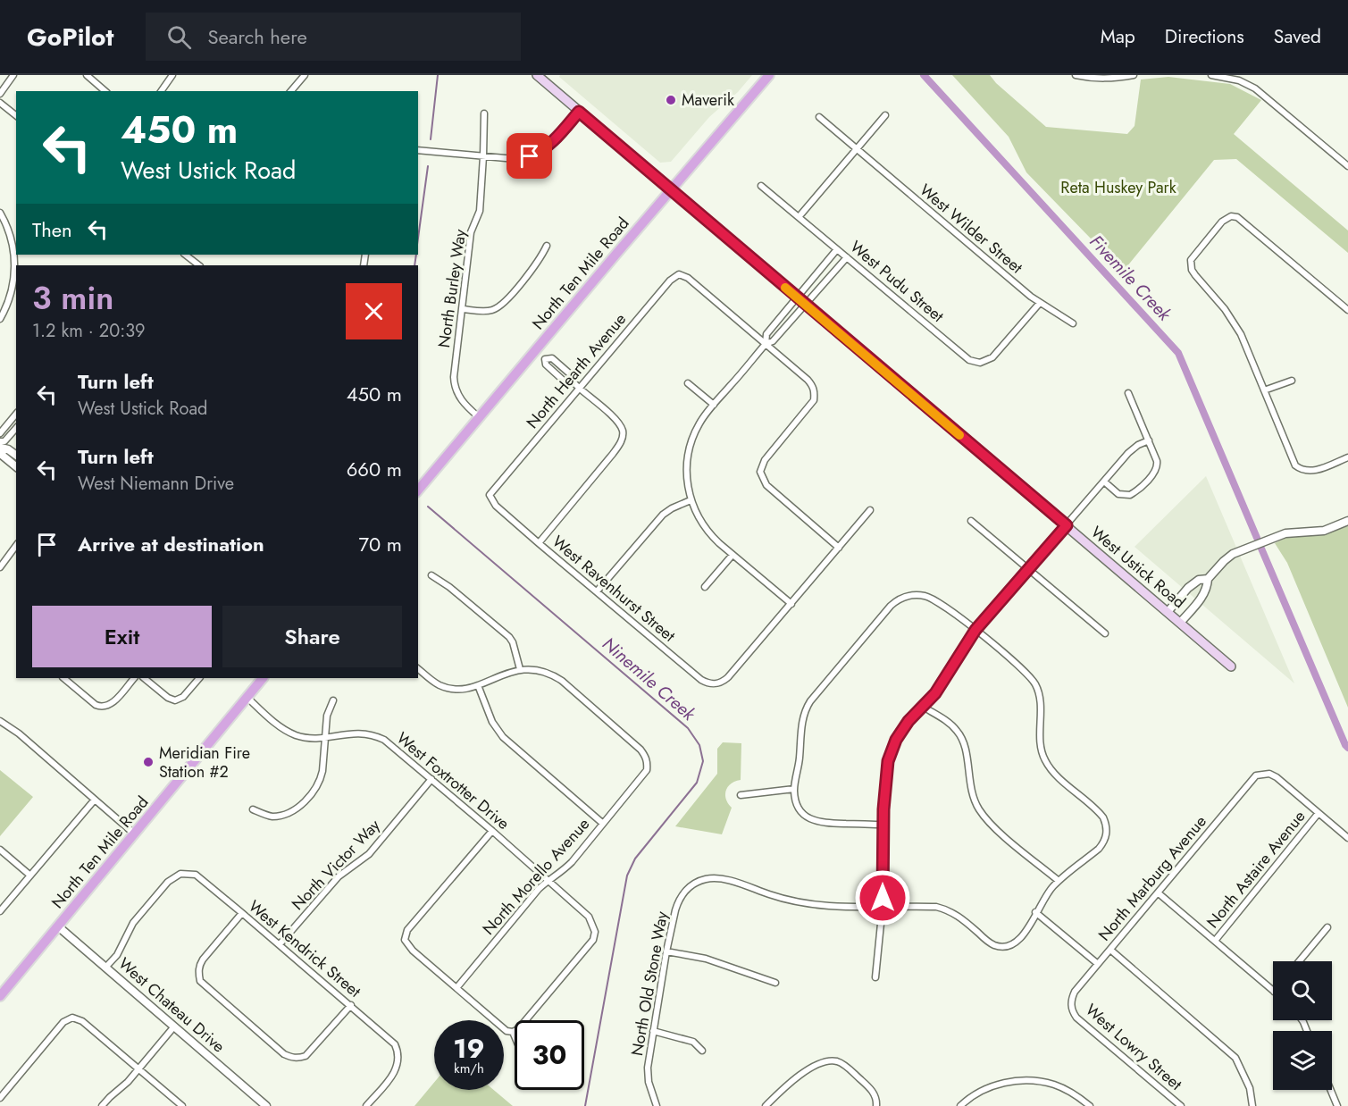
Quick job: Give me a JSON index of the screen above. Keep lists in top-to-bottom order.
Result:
{
  "streets": {
    "main road": ["North Ten Mile Road", "West Ustick Road"],
    "street": [
      "West Wilder Street",
      "West Pudu Street",
      "North Burley Way",
      "North Hearth Avenue",
      "West Ravenhurst Street",
      "West Foxtrotter Drive",
      "North Victor Way",
      "North Astaire Avenue",
      "North Morello Avenue",
      "North Marburg Avenue",
      "West Kendrick Street",
      "North Old Stone Way",
      "West Chateau Drive",
      "West Lowry Street"
    ]
  },
  "crossings": [
    ["West Wilder Street", "West Pudu Street"],
    ["North Ten Mile Road", "North Burley Way"],
    ["North Ten Mile Road", "West Ustick Road"],
    ["North Ten Mile Road", "West Foxtrotter Drive"],
    ["North Ten Mile Road", "West Chateau Drive"],
    ["North Hearth Avenue", "West Ravenhurst Street"],
    ["West Foxtrotter Drive", "North Victor Way"],
    ["West Foxtrotter Drive", "North Morello Avenue"],
    ["North Victor Way", "West Kendrick Street"],
    ["North Astaire Avenue", "North Marburg Avenue"],
    ["North Marburg Avenue", "West Lowry Street"],
    ["West Kendrick Street", "West Chateau Drive"]
  ],
  "water": ["Fivemile Creek", "Ninemile Creek"],
  "parks": ["Reta Huskey Park"],
  "places": ["Maverik", "Meridian Fire Station #2"],
  "page": {
    "header": "GoPilot",
    "search": "Search here",
    "nav": ["Map", "Directions", "Saved"],
    "turn": ["450 m", "West Ustick Road"],
    "then": "Then",
    "heading": ["3 min", "1.2 km · 20:39"],
    "list": [
      {
        "name": "Turn left",
        "note": "West Ustick Road",
        "value": "450 m"
      },
      {
        "name": "Turn left",
        "note": "West Niemann Drive",
        "value": "660 m"
      },
      {
        "name": "Arrive at destination",
        "value": "70 m"
      }
    ],
    "buttons": ["Exit", "Share"],
    "speed": "19 km/h",
    "limit": "30"
  }
}
